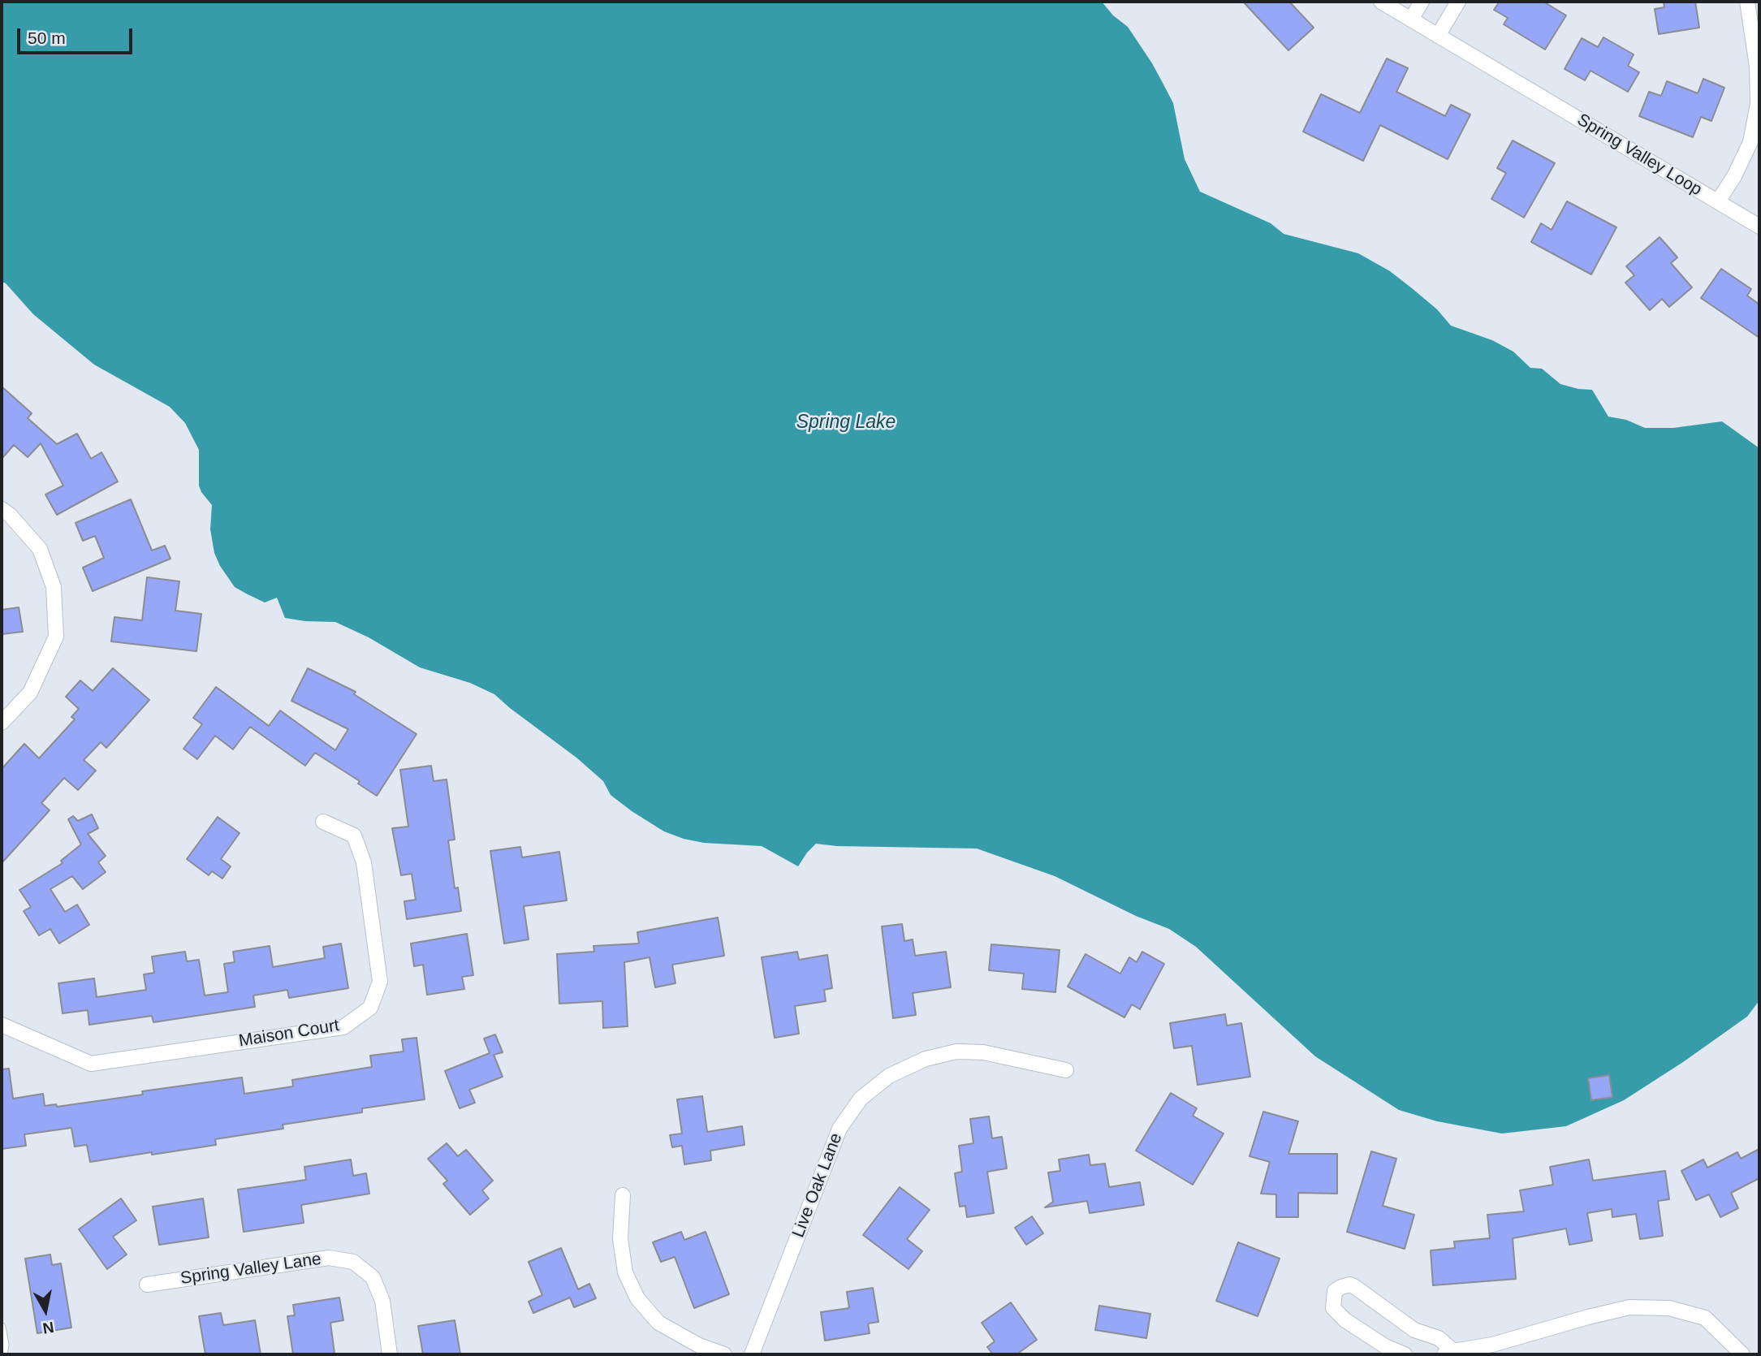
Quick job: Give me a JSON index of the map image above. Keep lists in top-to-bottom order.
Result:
{
  "streets": {
    "street": [
      "Spring Valley Loop",
      "Maison Court",
      "Live Oak Lane",
      "Spring Valley Lane"
    ]
  },
  "water": ["Spring Lake"],
  "scale_bar": "50 m",
  "north": "bottom"
}
